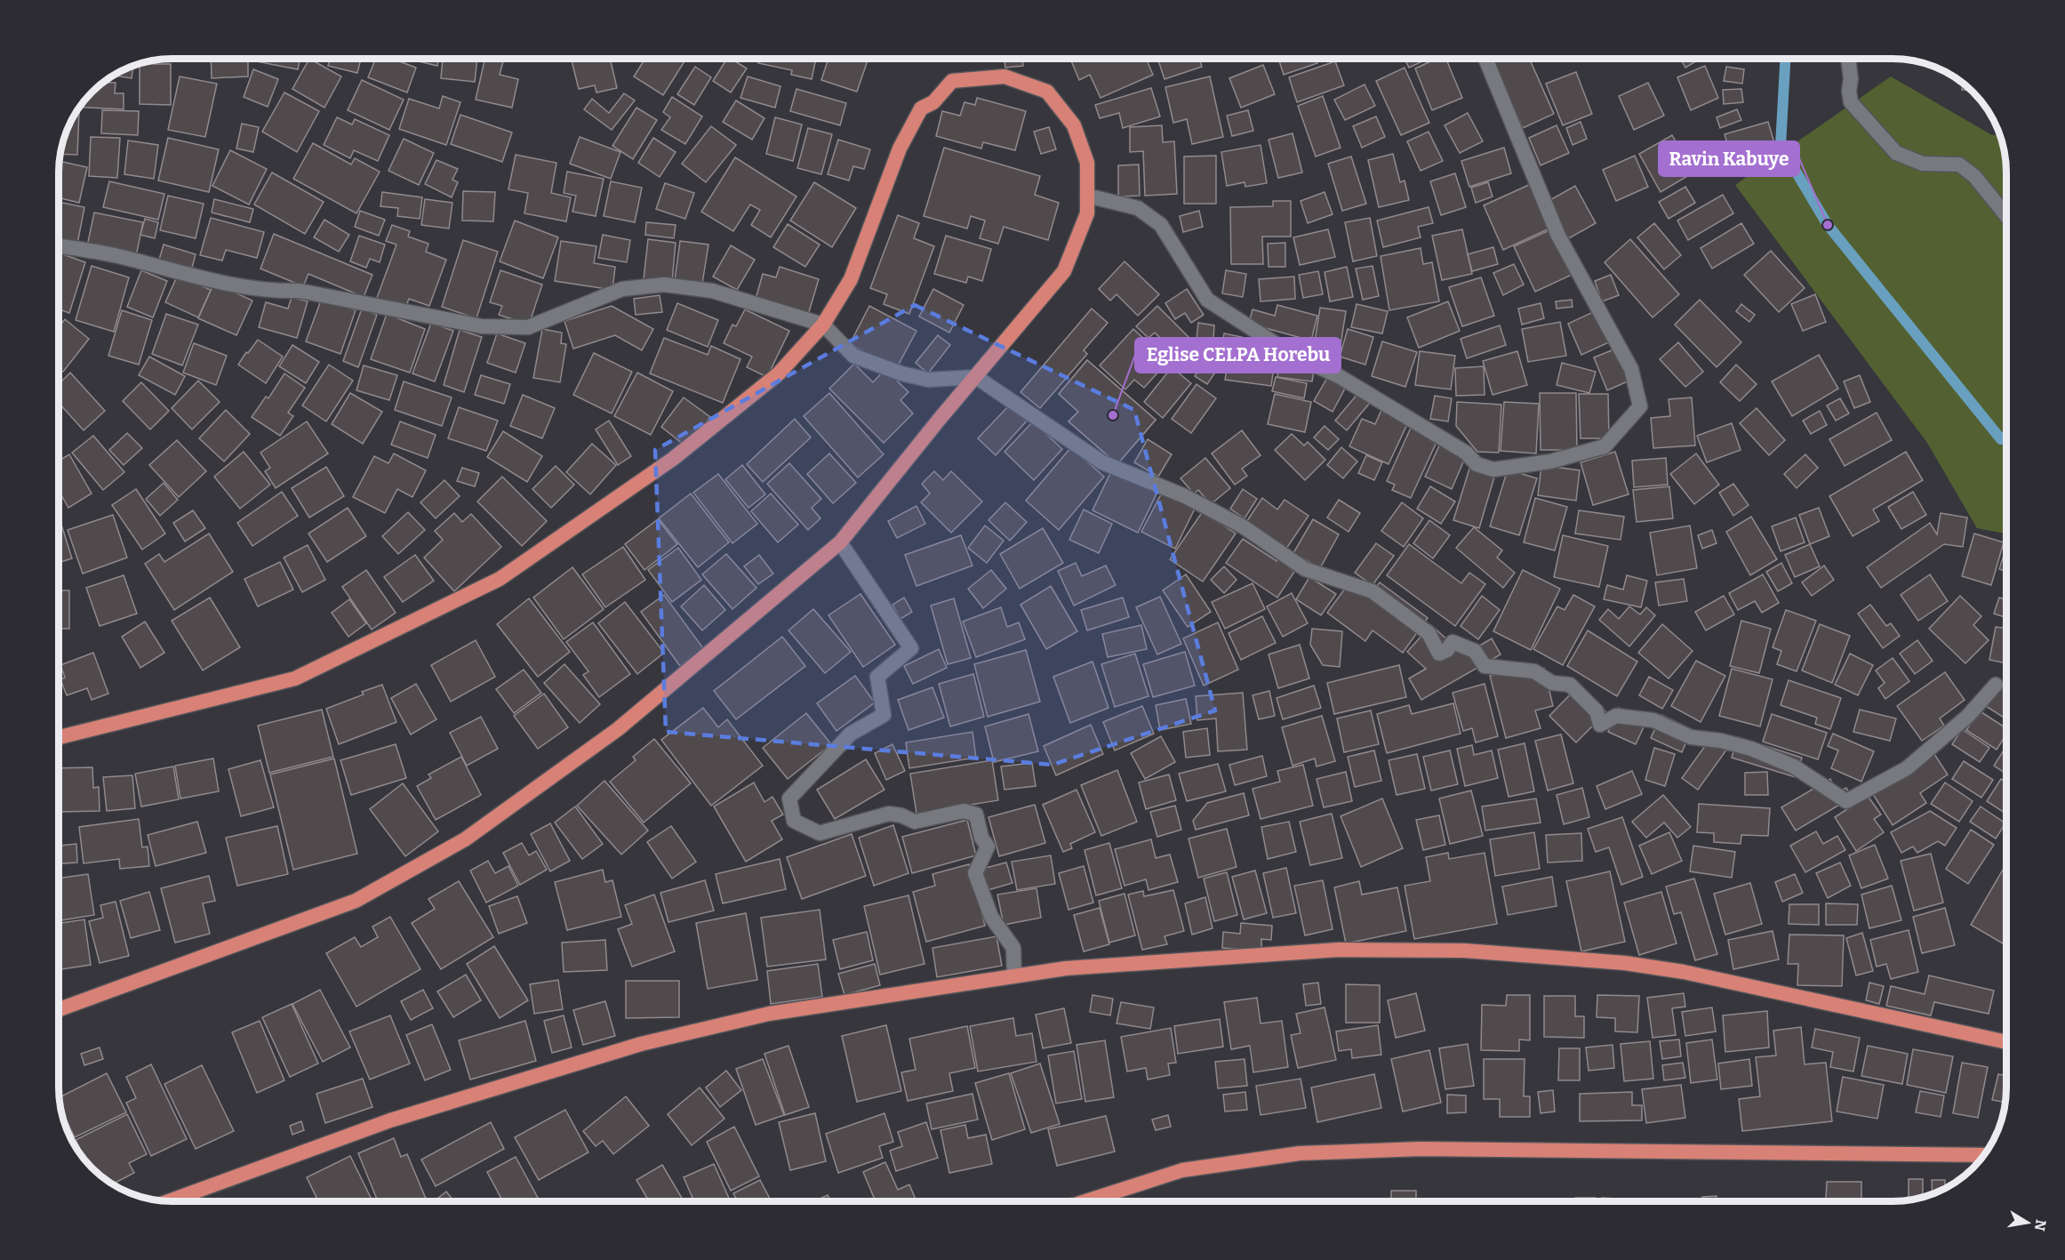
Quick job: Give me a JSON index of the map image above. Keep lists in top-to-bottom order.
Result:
{
  "places": ["Ravin Kabuye", "Eglise CELPA Horebu"],
  "north": "right"
}
